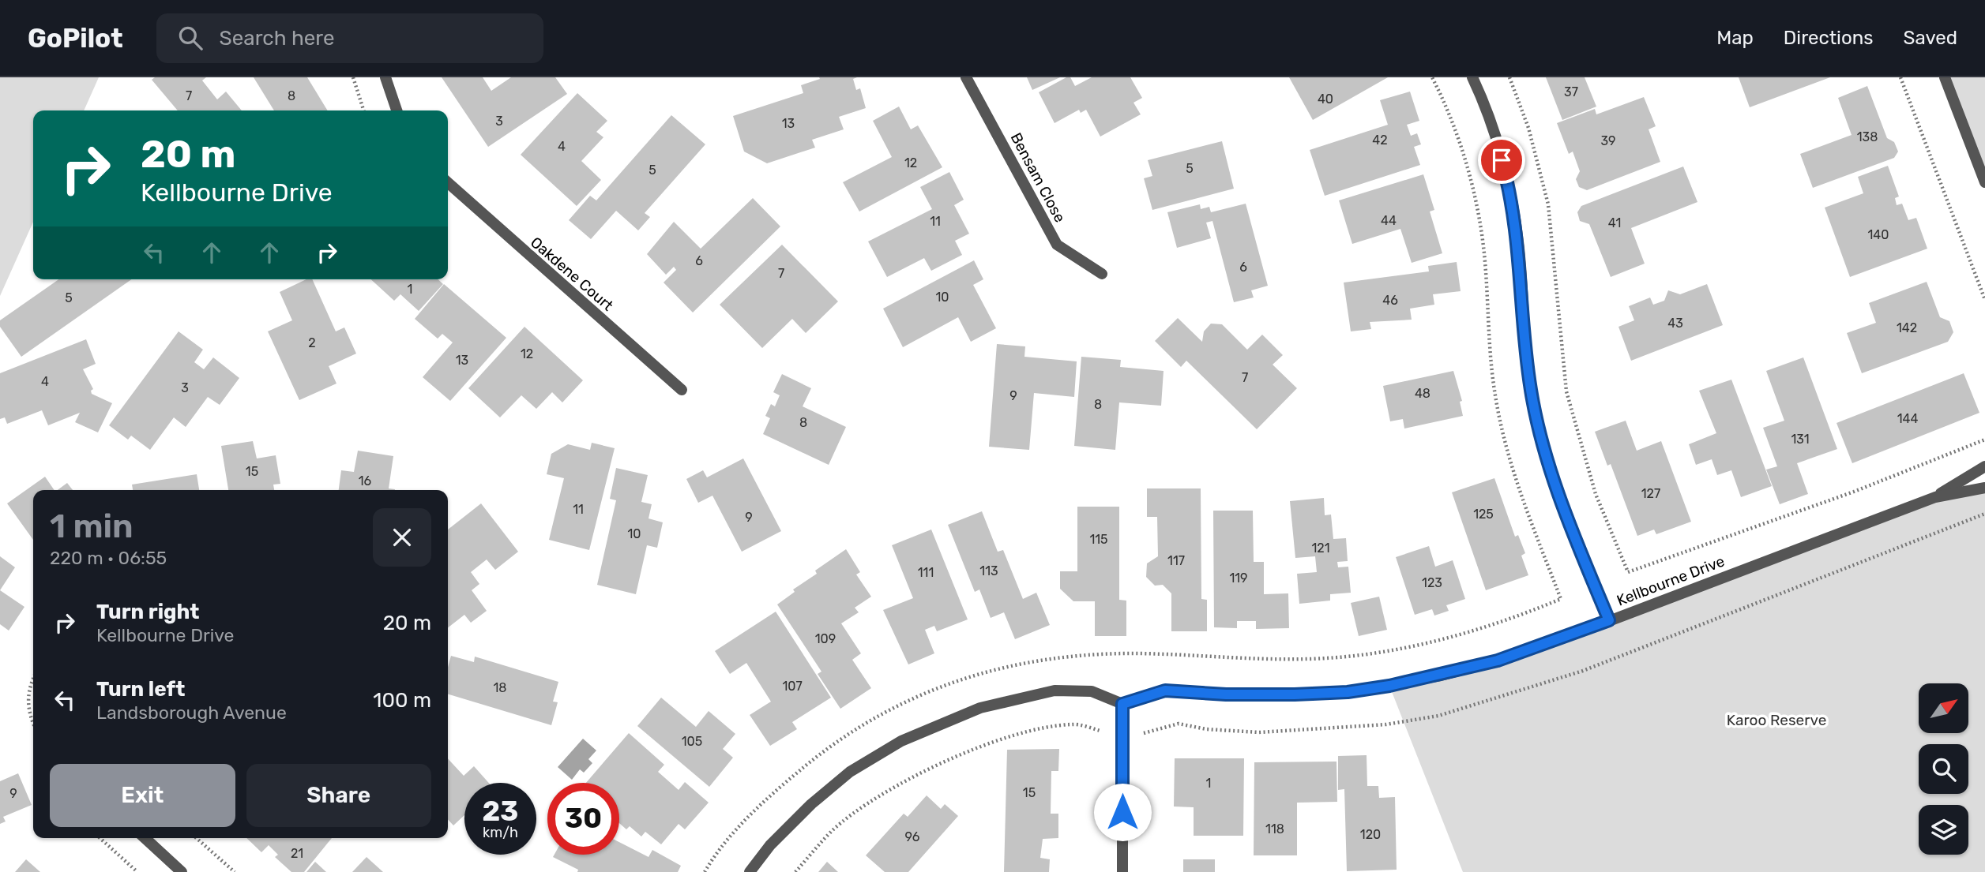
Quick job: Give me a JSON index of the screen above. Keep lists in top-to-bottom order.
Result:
{
  "streets": {
    "street": ["Bensam Close", "Oakdene Court", "Kellbourne Drive"]
  },
  "parks": ["Karoo Reserve"],
  "house_numbers": [
    "37",
    "7",
    "8",
    "40",
    "3",
    "13",
    "138",
    "42",
    "39",
    "4",
    "12",
    "5",
    "5",
    "44",
    "11",
    "41",
    "140",
    "6",
    "6",
    "7",
    "1",
    "10",
    "5",
    "46",
    "43",
    "142",
    "2",
    "12",
    "13",
    "7",
    "4",
    "3",
    "48",
    "9",
    "8",
    "144",
    "8",
    "131",
    "15",
    "16",
    "127",
    "11",
    "125",
    "9",
    "10",
    "115",
    "121",
    "117",
    "113",
    "111",
    "119",
    "123",
    "109",
    "107",
    "18",
    "105",
    "1",
    "15",
    "9",
    "118",
    "120",
    "96",
    "21"
  ],
  "north": "top right",
  "page": {
    "header": "GoPilot",
    "search": "Search here",
    "nav": ["Map", "Directions", "Saved"],
    "turn": ["20 m", "Kellbourne Drive"],
    "heading": ["1 min", "220 m · 06:55"],
    "list": [
      {
        "name": "Turn right",
        "note": "Kellbourne Drive",
        "value": "20 m"
      },
      {
        "name": "Turn left",
        "note": "Landsborough Avenue",
        "value": "100 m"
      }
    ],
    "buttons": ["Exit", "Share"],
    "speed": "23 km/h",
    "limit": "30"
  }
}
